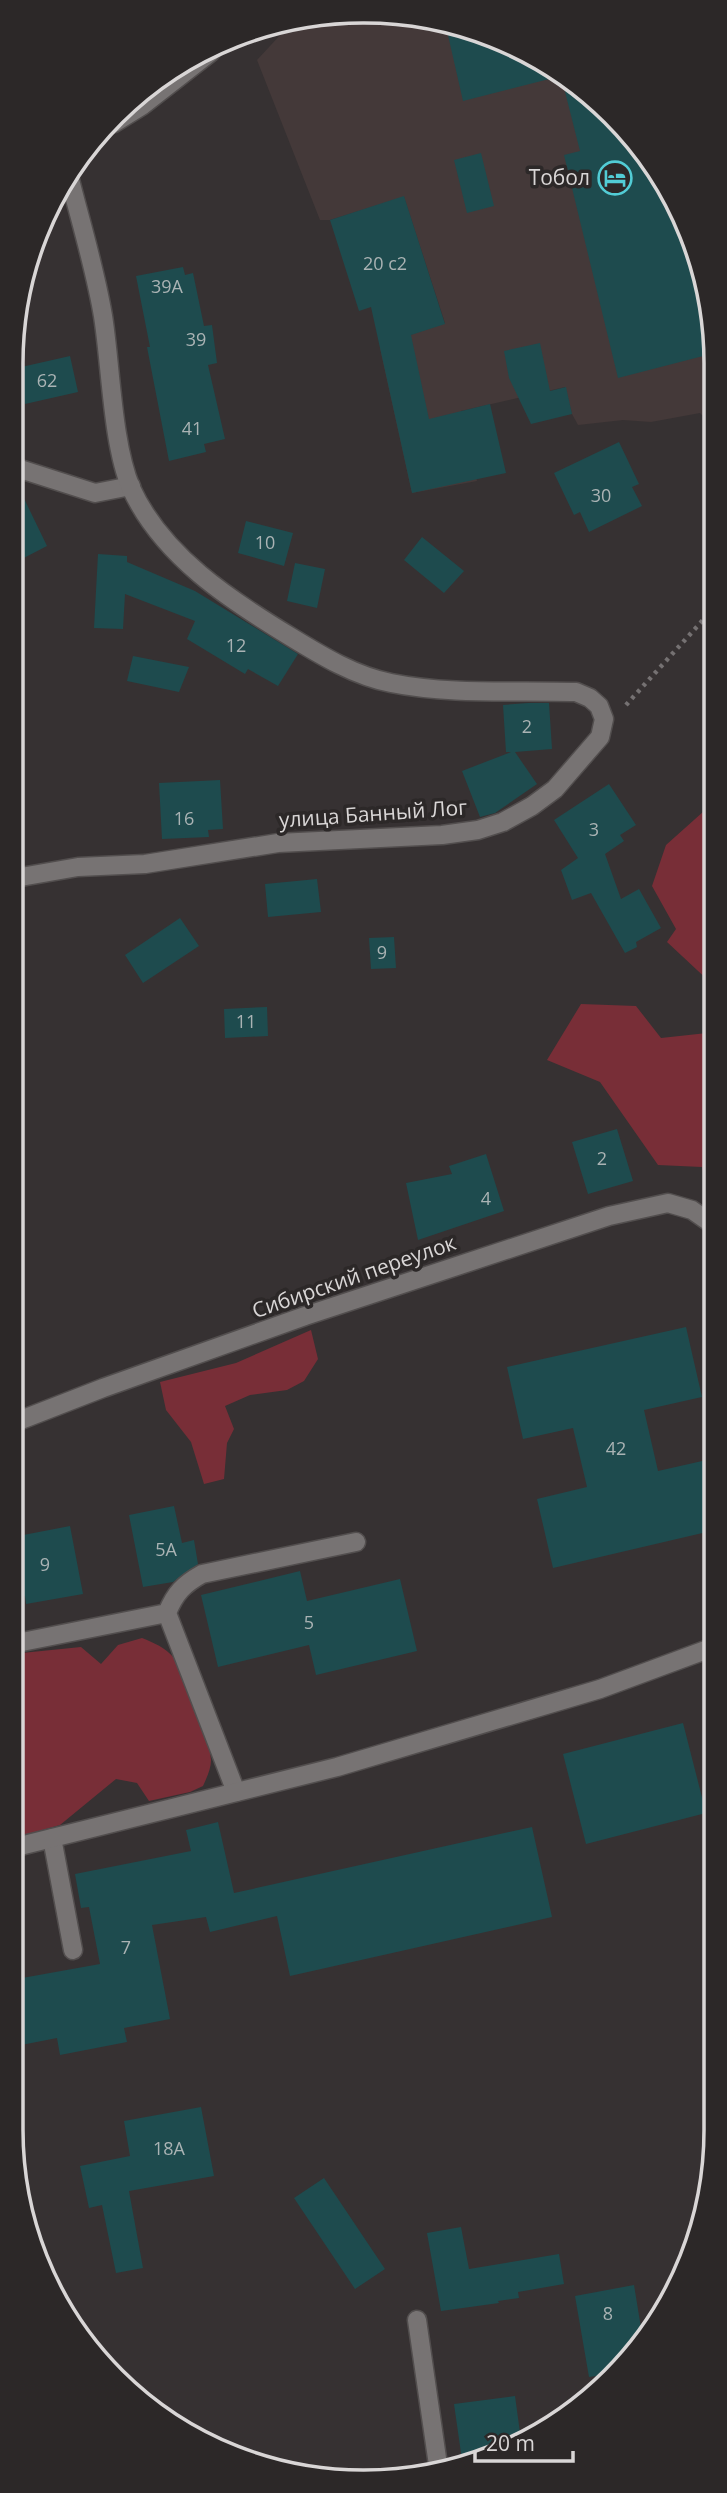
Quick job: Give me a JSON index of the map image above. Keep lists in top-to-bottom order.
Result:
{
  "streets": {
    "street": ["улица Банный Лог", "Сибирский переулок"]
  },
  "places": {
    "hotel": ["Тобол"]
  },
  "house_numbers": [
    "20 с2",
    "39А",
    "39",
    "62",
    "41",
    "30",
    "10",
    "12",
    "2",
    "16",
    "3",
    "9",
    "11",
    "2",
    "4",
    "42",
    "5А",
    "9",
    "5",
    "7",
    "18А",
    "8"
  ],
  "scale_bar": "20 m"
}
